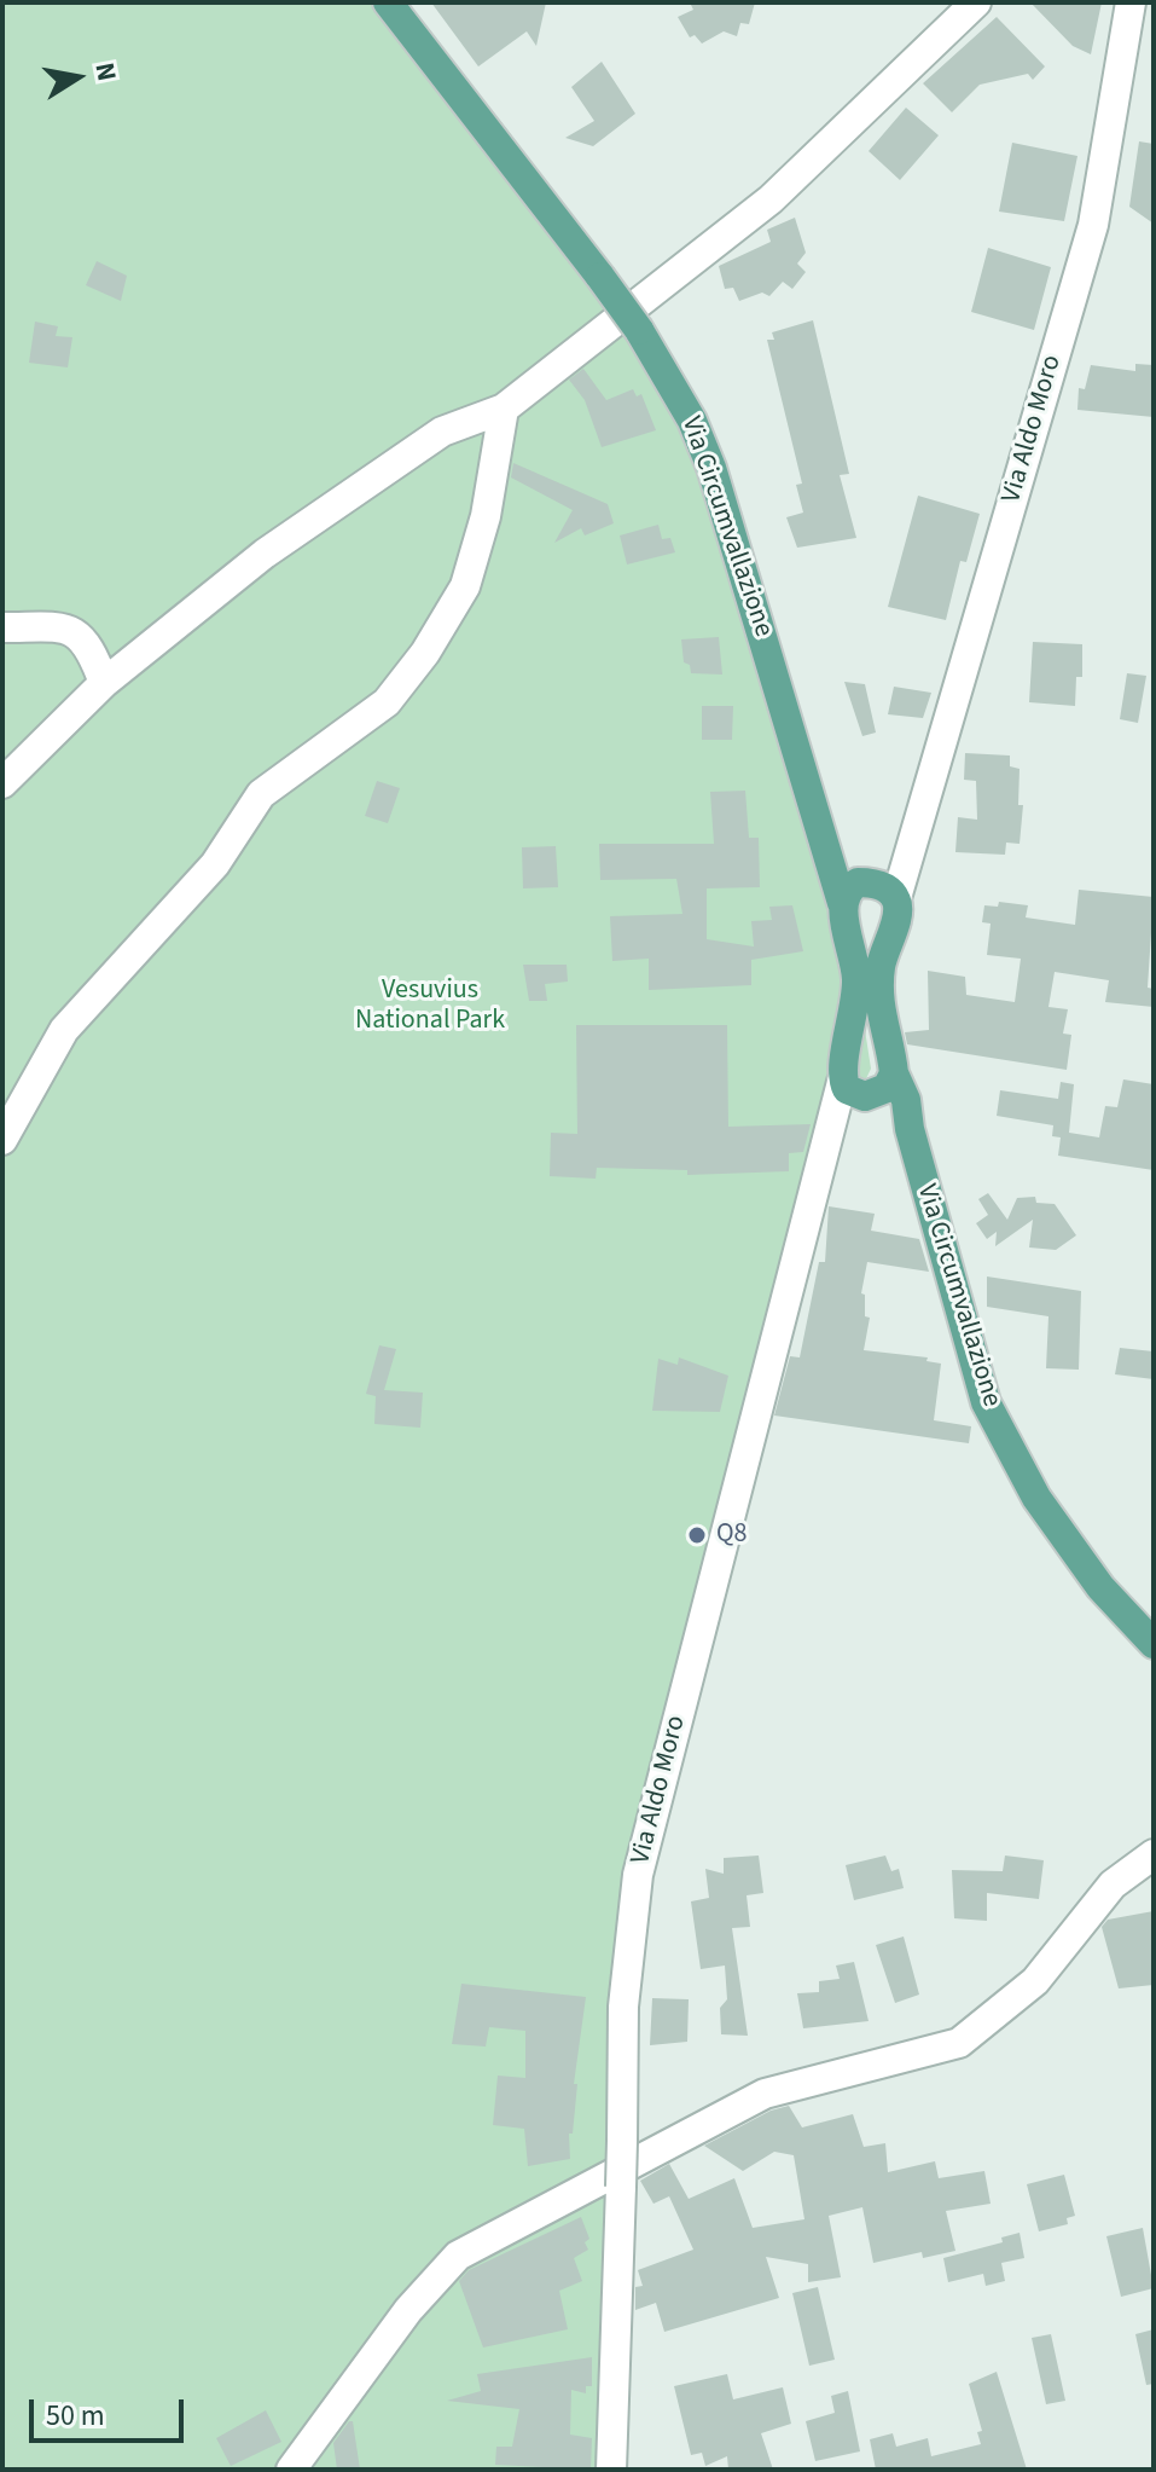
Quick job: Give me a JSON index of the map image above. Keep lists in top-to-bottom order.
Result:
{
  "streets": {
    "main road": ["Via Circumvallazione"],
    "street": ["Via Aldo Moro"]
  },
  "crossings": [
    ["Via Aldo Moro", "Via Circumvallazione"]
  ],
  "parks": ["Vesuvius National Park"],
  "places": ["Q8"],
  "scale_bar": "50 m",
  "north": "right"
}
